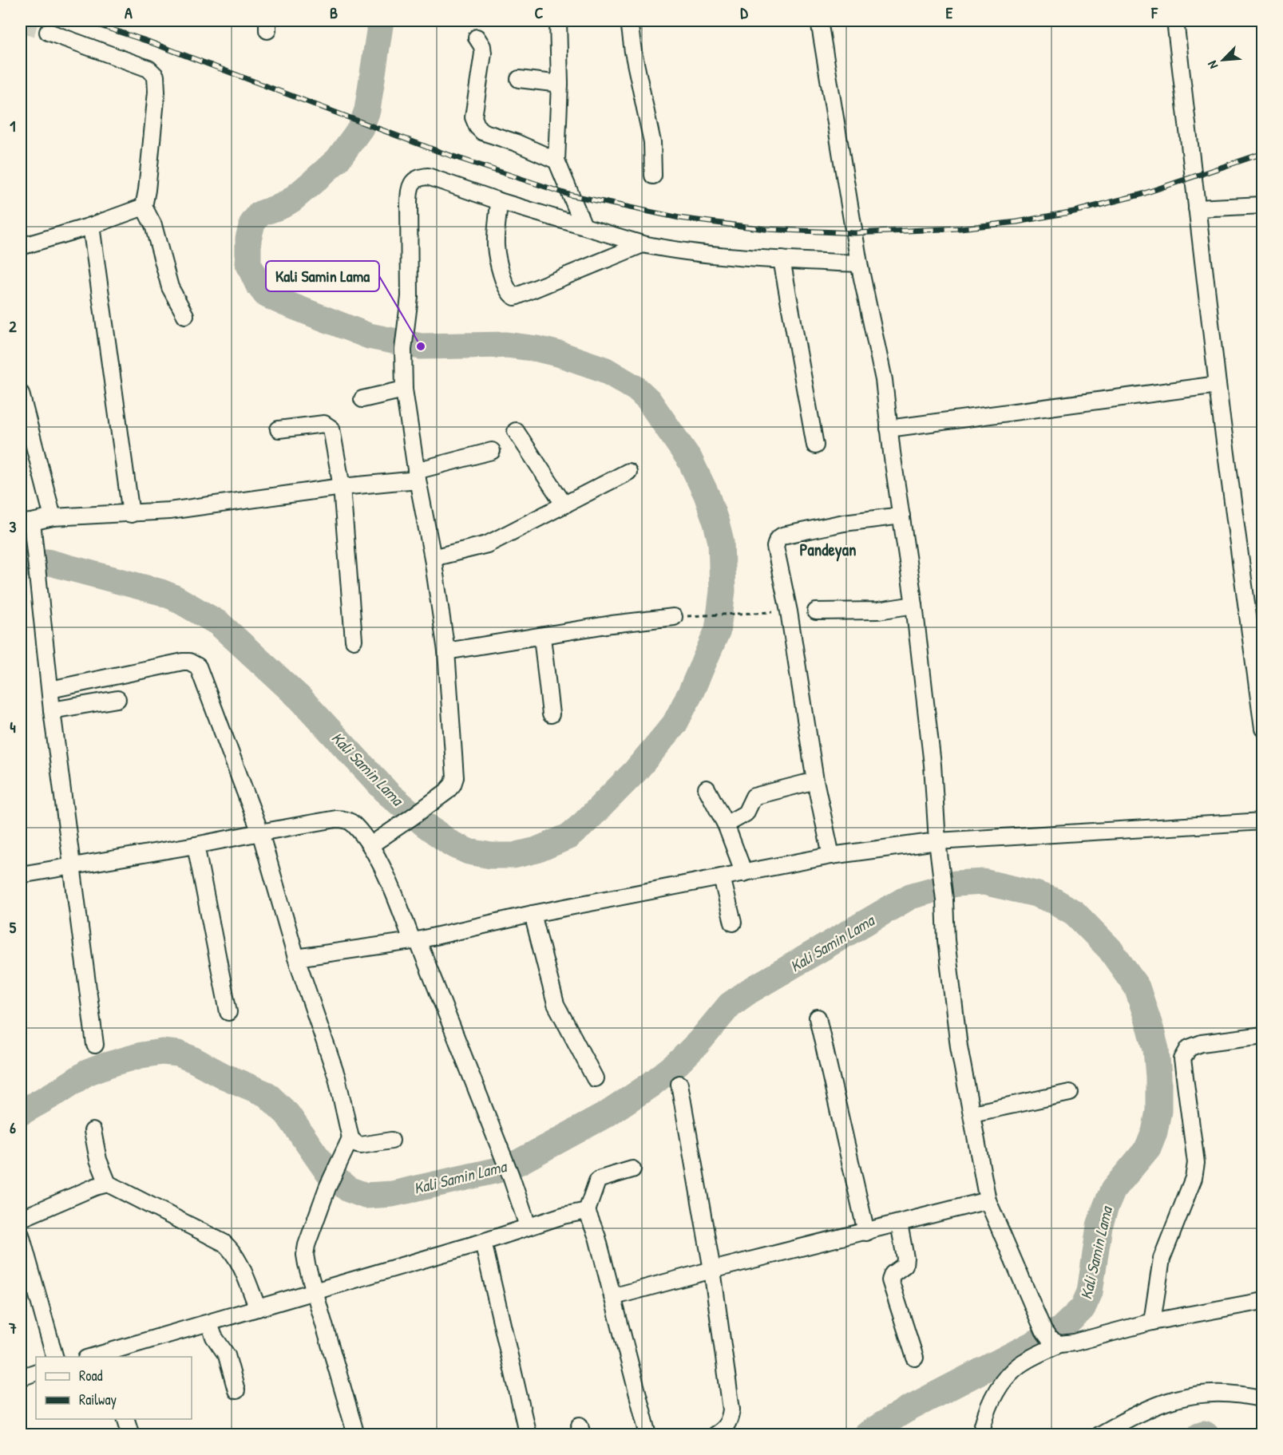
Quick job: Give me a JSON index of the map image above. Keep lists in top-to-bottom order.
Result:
{
  "districts": ["Pandeyan"],
  "water": ["Kali Samin Lama"],
  "places": ["Kali Samin Lama"],
  "legend": ["Road", "Railway"],
  "north": "bottom left",
  "grid": {
    "columns": [
      "A",
      "B",
      "C",
      "D",
      "E",
      "F"
    ],
    "rows": [
      "1",
      "2",
      "3",
      "4",
      "5",
      "6",
      "7"
    ]
  }
}
